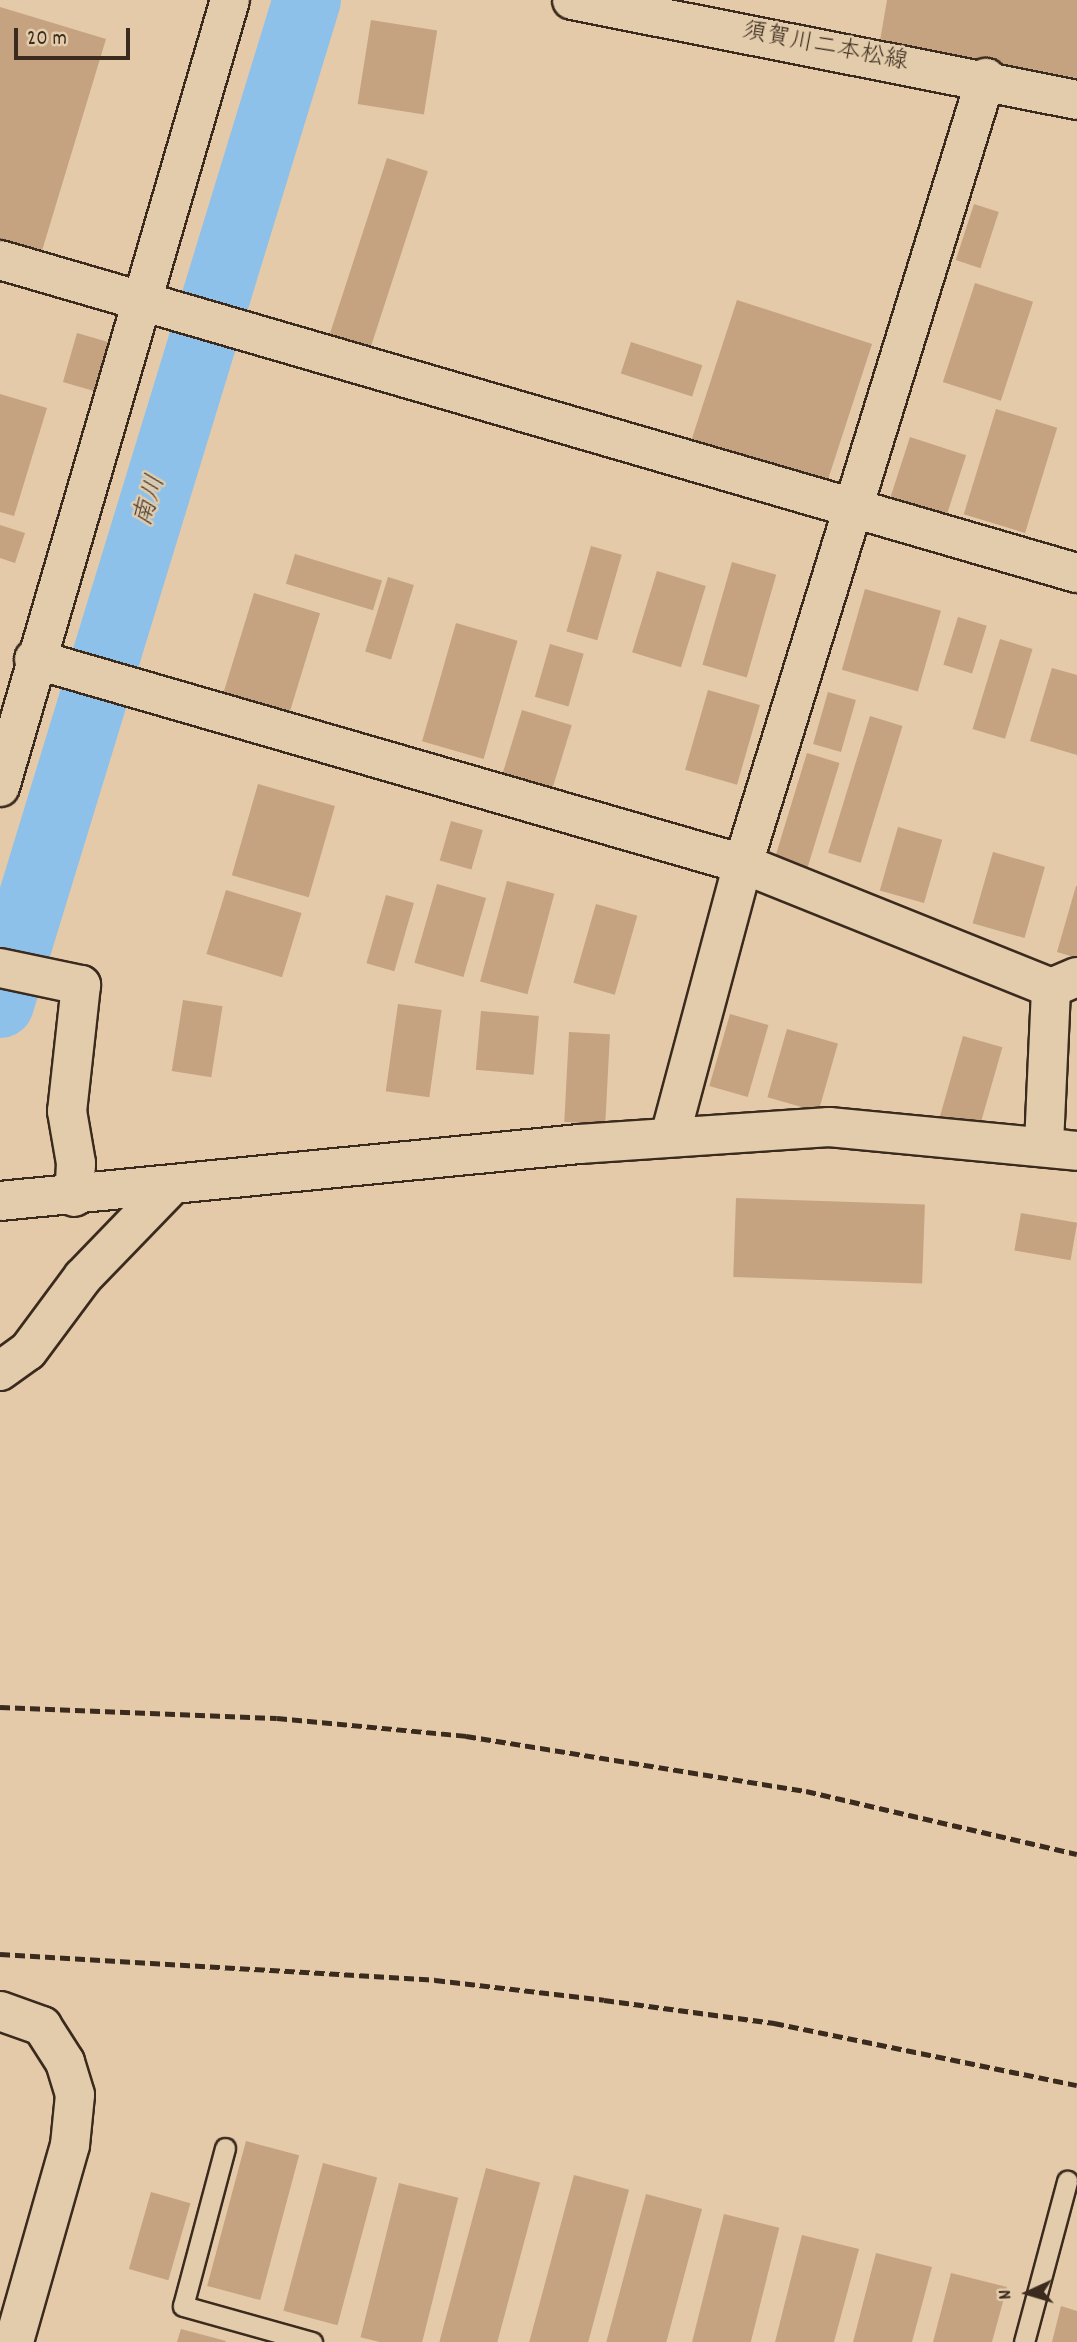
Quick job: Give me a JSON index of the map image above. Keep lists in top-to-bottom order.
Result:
{
  "streets": {
    "street": ["須賀川二本松線"]
  },
  "water": ["南川"],
  "scale_bar": "20 m",
  "north": "left"
}
